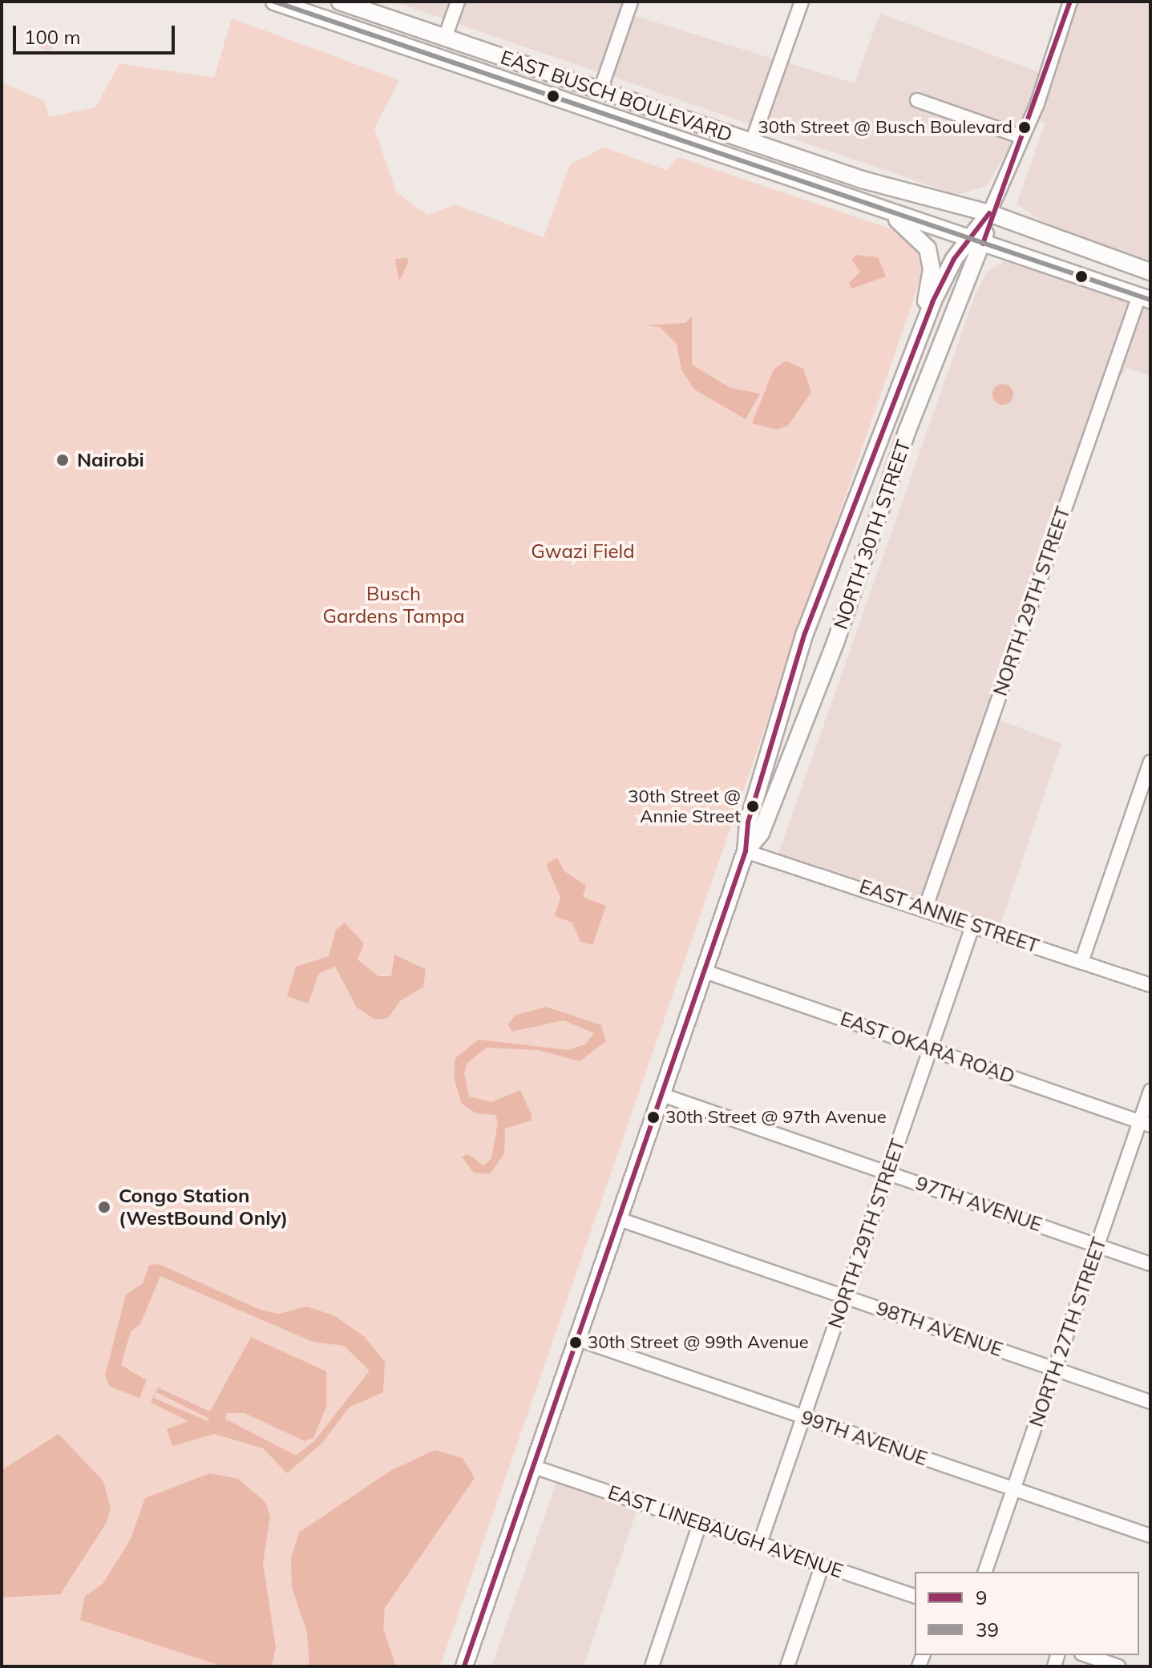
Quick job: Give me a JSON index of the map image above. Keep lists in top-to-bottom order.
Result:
{
  "streets": {
    "main road": ["EAST BUSCH BOULEVARD", "NORTH 30TH STREET"],
    "street": [
      "NORTH 29TH STREET",
      "EAST ANNIE STREET",
      "EAST OKARA ROAD",
      "97TH AVENUE",
      "98TH AVENUE",
      "NORTH 27TH STREET",
      "99TH AVENUE",
      "EAST LINEBAUGH AVENUE"
    ]
  },
  "crossings": [
    ["EAST BUSCH BOULEVARD", "NORTH 30TH STREET"],
    ["EAST BUSCH BOULEVARD", "NORTH 29TH STREET"],
    ["NORTH 30TH STREET", "EAST ANNIE STREET"],
    ["NORTH 30TH STREET", "EAST OKARA ROAD"],
    ["NORTH 30TH STREET", "97TH AVENUE"],
    ["NORTH 30TH STREET", "98TH AVENUE"],
    ["NORTH 30TH STREET", "99TH AVENUE"],
    ["NORTH 30TH STREET", "EAST LINEBAUGH AVENUE"],
    ["NORTH 29TH STREET", "EAST ANNIE STREET"],
    ["NORTH 29TH STREET", "EAST OKARA ROAD"],
    ["NORTH 29TH STREET", "97TH AVENUE"],
    ["NORTH 29TH STREET", "98TH AVENUE"],
    ["NORTH 29TH STREET", "99TH AVENUE"],
    ["NORTH 29TH STREET", "EAST LINEBAUGH AVENUE"],
    ["EAST OKARA ROAD", "NORTH 27TH STREET"],
    ["97TH AVENUE", "NORTH 27TH STREET"],
    ["98TH AVENUE", "NORTH 27TH STREET"],
    ["NORTH 27TH STREET", "99TH AVENUE"]
  ],
  "parks": ["Gwazi Field", "Busch Gardens Tampa"],
  "places": [
    "30th Street @ Busch Boulevard",
    "Nairobi",
    "30th Street @ Annie Street",
    "30th Street @ 97th Avenue",
    "Congo Station (WestBound Only)",
    "30th Street @ 99th Avenue"
  ],
  "lines": ["transit line 9", "transit line 39"],
  "legend": ["9", "39"],
  "scale_bar": "100 m"
}
